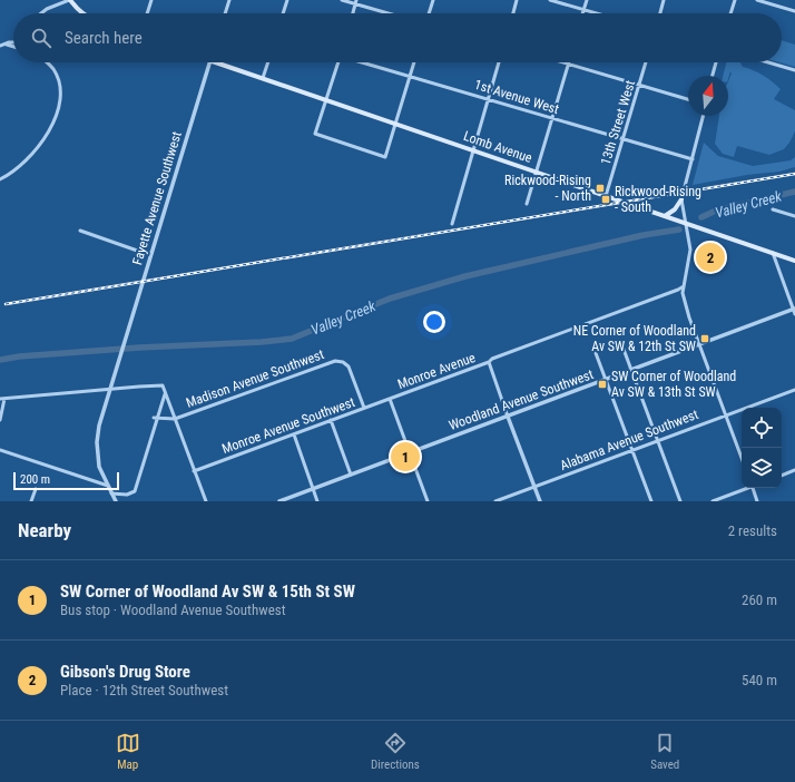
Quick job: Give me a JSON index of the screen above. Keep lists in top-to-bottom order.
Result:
{
  "streets": {
    "main road": ["Lomb Avenue"],
    "street": [
      "1st Avenue West",
      "13th Street West",
      "Fayette Avenue Southwest",
      "Monroe Avenue",
      "Madison Avenue Southwest",
      "Woodland Avenue Southwest",
      "Monroe Avenue Southwest",
      "Alabama Avenue Southwest"
    ]
  },
  "crossings": [
    ["1st Avenue West", "13th Street West"],
    ["13th Street West", "Lomb Avenue"],
    ["Fayette Avenue Southwest", "Madison Avenue Southwest"],
    ["Monroe Avenue", "Monroe Avenue Southwest"],
    ["Madison Avenue Southwest", "Monroe Avenue Southwest"]
  ],
  "water": ["Valley Creek"],
  "places": {
    "transit": [
      "Rickwood-Rising - North",
      "Rickwood-Rising - South",
      "NE Corner of Woodland Av SW & 12th St SW",
      "SW Corner of Woodland Av SW & 13th St SW"
    ]
  },
  "scale_bar": "200 m",
  "north": "top",
  "page": {
    "search": "Search here",
    "pins": ["2", "1"],
    "scale": "200 m",
    "heading": ["Nearby", "2 results"],
    "list": [
      {
        "mark": "1",
        "name": "SW Corner of Woodland Av SW & 15th St SW",
        "note": "Bus stop · Woodland Avenue Southwest",
        "value": "260 m"
      },
      {
        "mark": "2",
        "name": "Gibson's Drug Store",
        "note": "Place · 12th Street Southwest",
        "value": "540 m"
      }
    ],
    "nav": ["Map", "Directions", "Saved"]
  }
}
